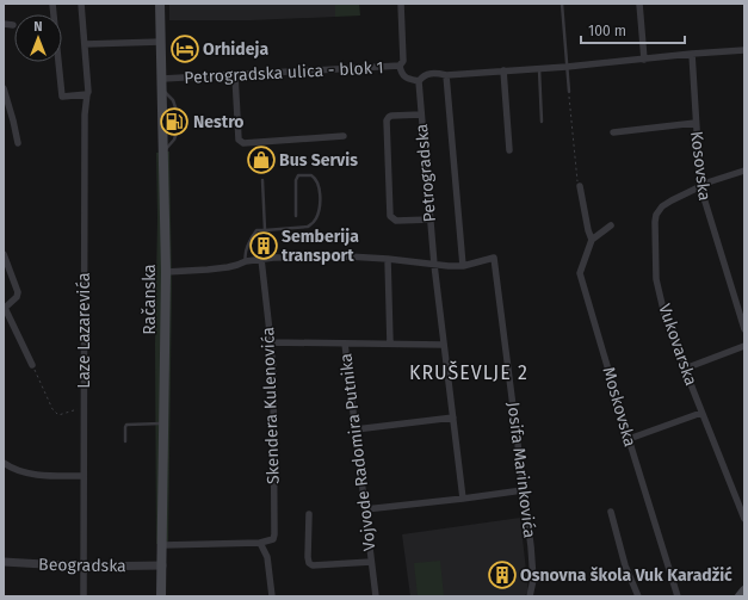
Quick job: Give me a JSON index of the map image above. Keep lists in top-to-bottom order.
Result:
{
  "streets": {
    "main road": ["Račanska"],
    "street": [
      "Petrogradska ulica - blok 1",
      "Kosovska",
      "Petrogradska",
      "Laze Lazarevića",
      "Vukovarska",
      "Skendera Kulenovića",
      "Moskovska",
      "Vojvode Radomira Putnika",
      "Josifa Marinkovića",
      "Beogradska"
    ]
  },
  "crossings": [
    ["Petrogradska ulica - blok 1", "Račanska"],
    ["Kosovska", "Vukovarska"],
    ["Račanska", "Beogradska"],
    ["Laze Lazarevića", "Beogradska"]
  ],
  "districts": ["KRUŠEVLJE 2"],
  "places": {
    "hotel": ["Orhideja"],
    "fuel station": ["Nestro"],
    "shop": ["Bus Servis"],
    "building": ["Semberija transport", "Osnovna škola Vuk Karadžić"]
  },
  "scale_bar": "100 m",
  "north": "top"
}
